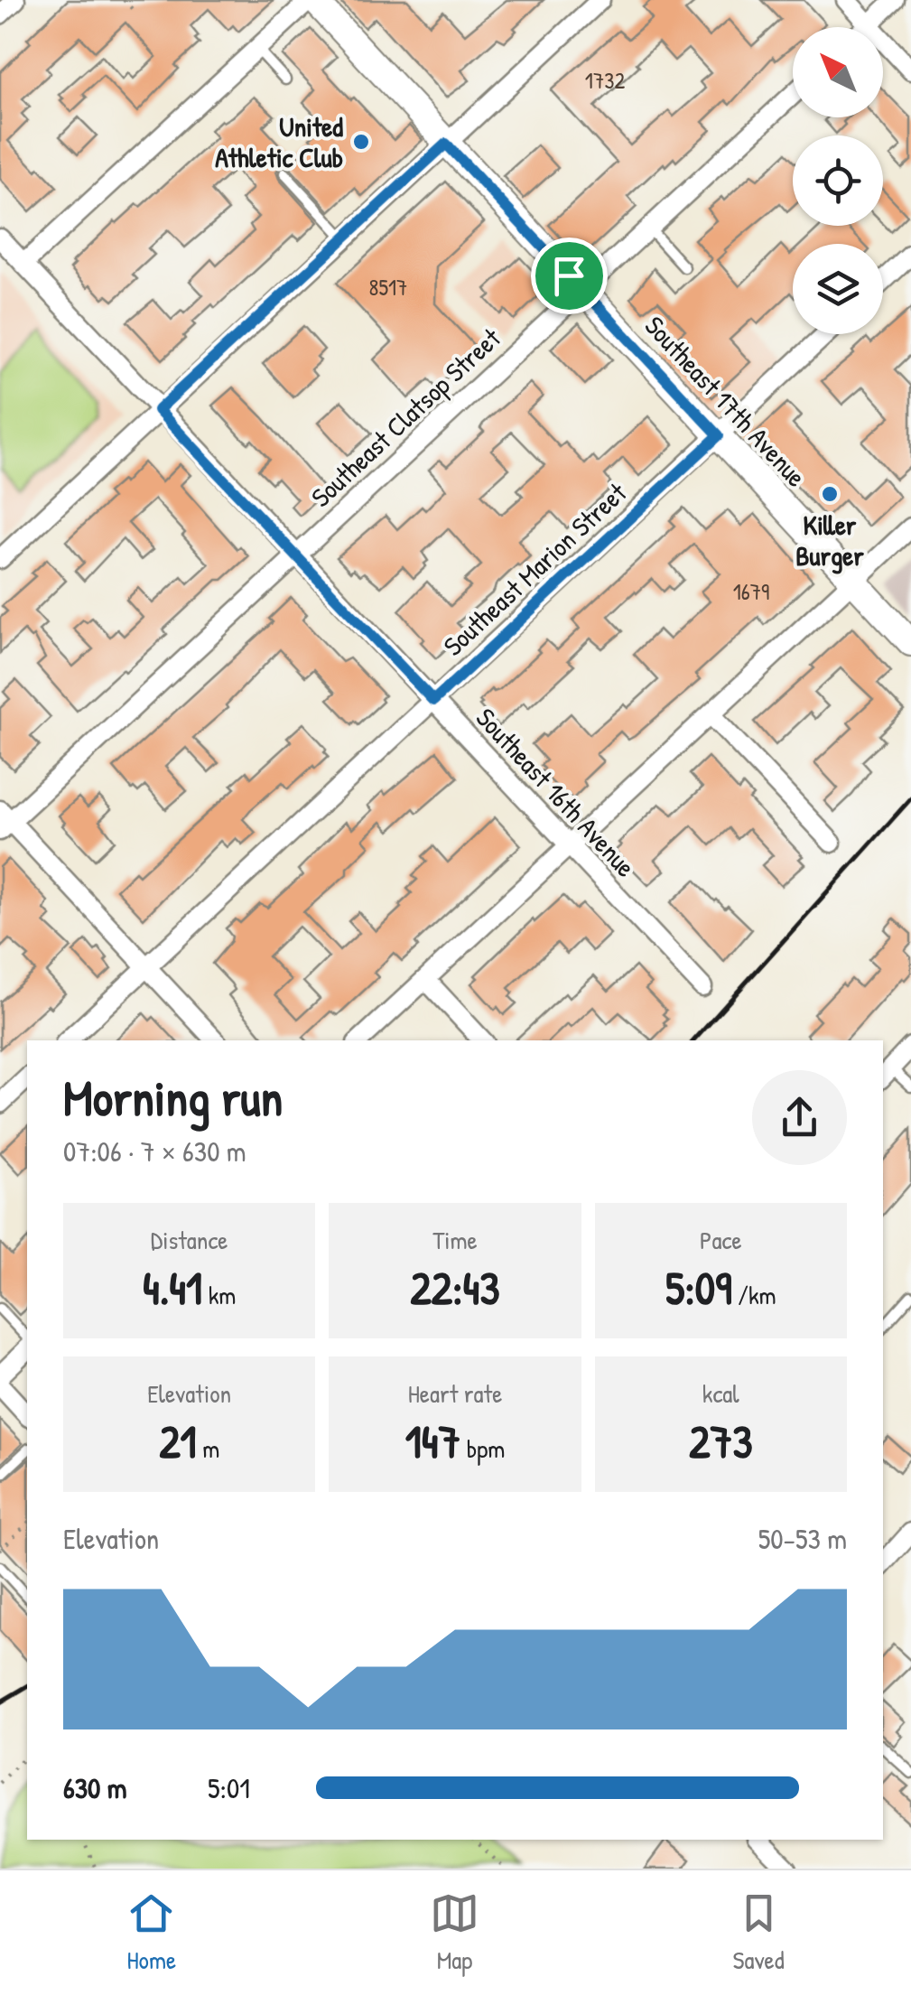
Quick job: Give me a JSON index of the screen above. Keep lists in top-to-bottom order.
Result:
{
  "streets": {
    "main road": ["Southeast 17th Avenue"],
    "street": ["Southeast Clatsop Street", "Southeast Marion Street", "Southeast 16th Avenue"]
  },
  "crossings": [
    ["Southeast 17th Avenue", "Southeast Clatsop Street"],
    ["Southeast 17th Avenue", "Southeast Marion Street"],
    ["Southeast Clatsop Street", "Southeast 16th Avenue"],
    ["Southeast Marion Street", "Southeast 16th Avenue"]
  ],
  "places": ["United Athletic Club", "Killer Burger"],
  "house_numbers": ["1732", "8517", "1679"],
  "north": "top left",
  "page": {
    "heading": ["Morning run", "07:06 · 7 × 630 m"],
    "stats": [
      ["Distance", "4.41 km"],
      ["Time", "22:43"],
      ["Pace", "5:09 /km"],
      ["Elevation", "21 m"],
      ["Heart rate", "147 bpm"],
      ["kcal", "273"]
    ],
    "chart": ["Elevation", "50–53 m"],
    "list": [
      {
        "name": "630 m",
        "note": "5:01"
      }
    ],
    "tabs": ["Home", "Map", "Saved"]
  }
}
